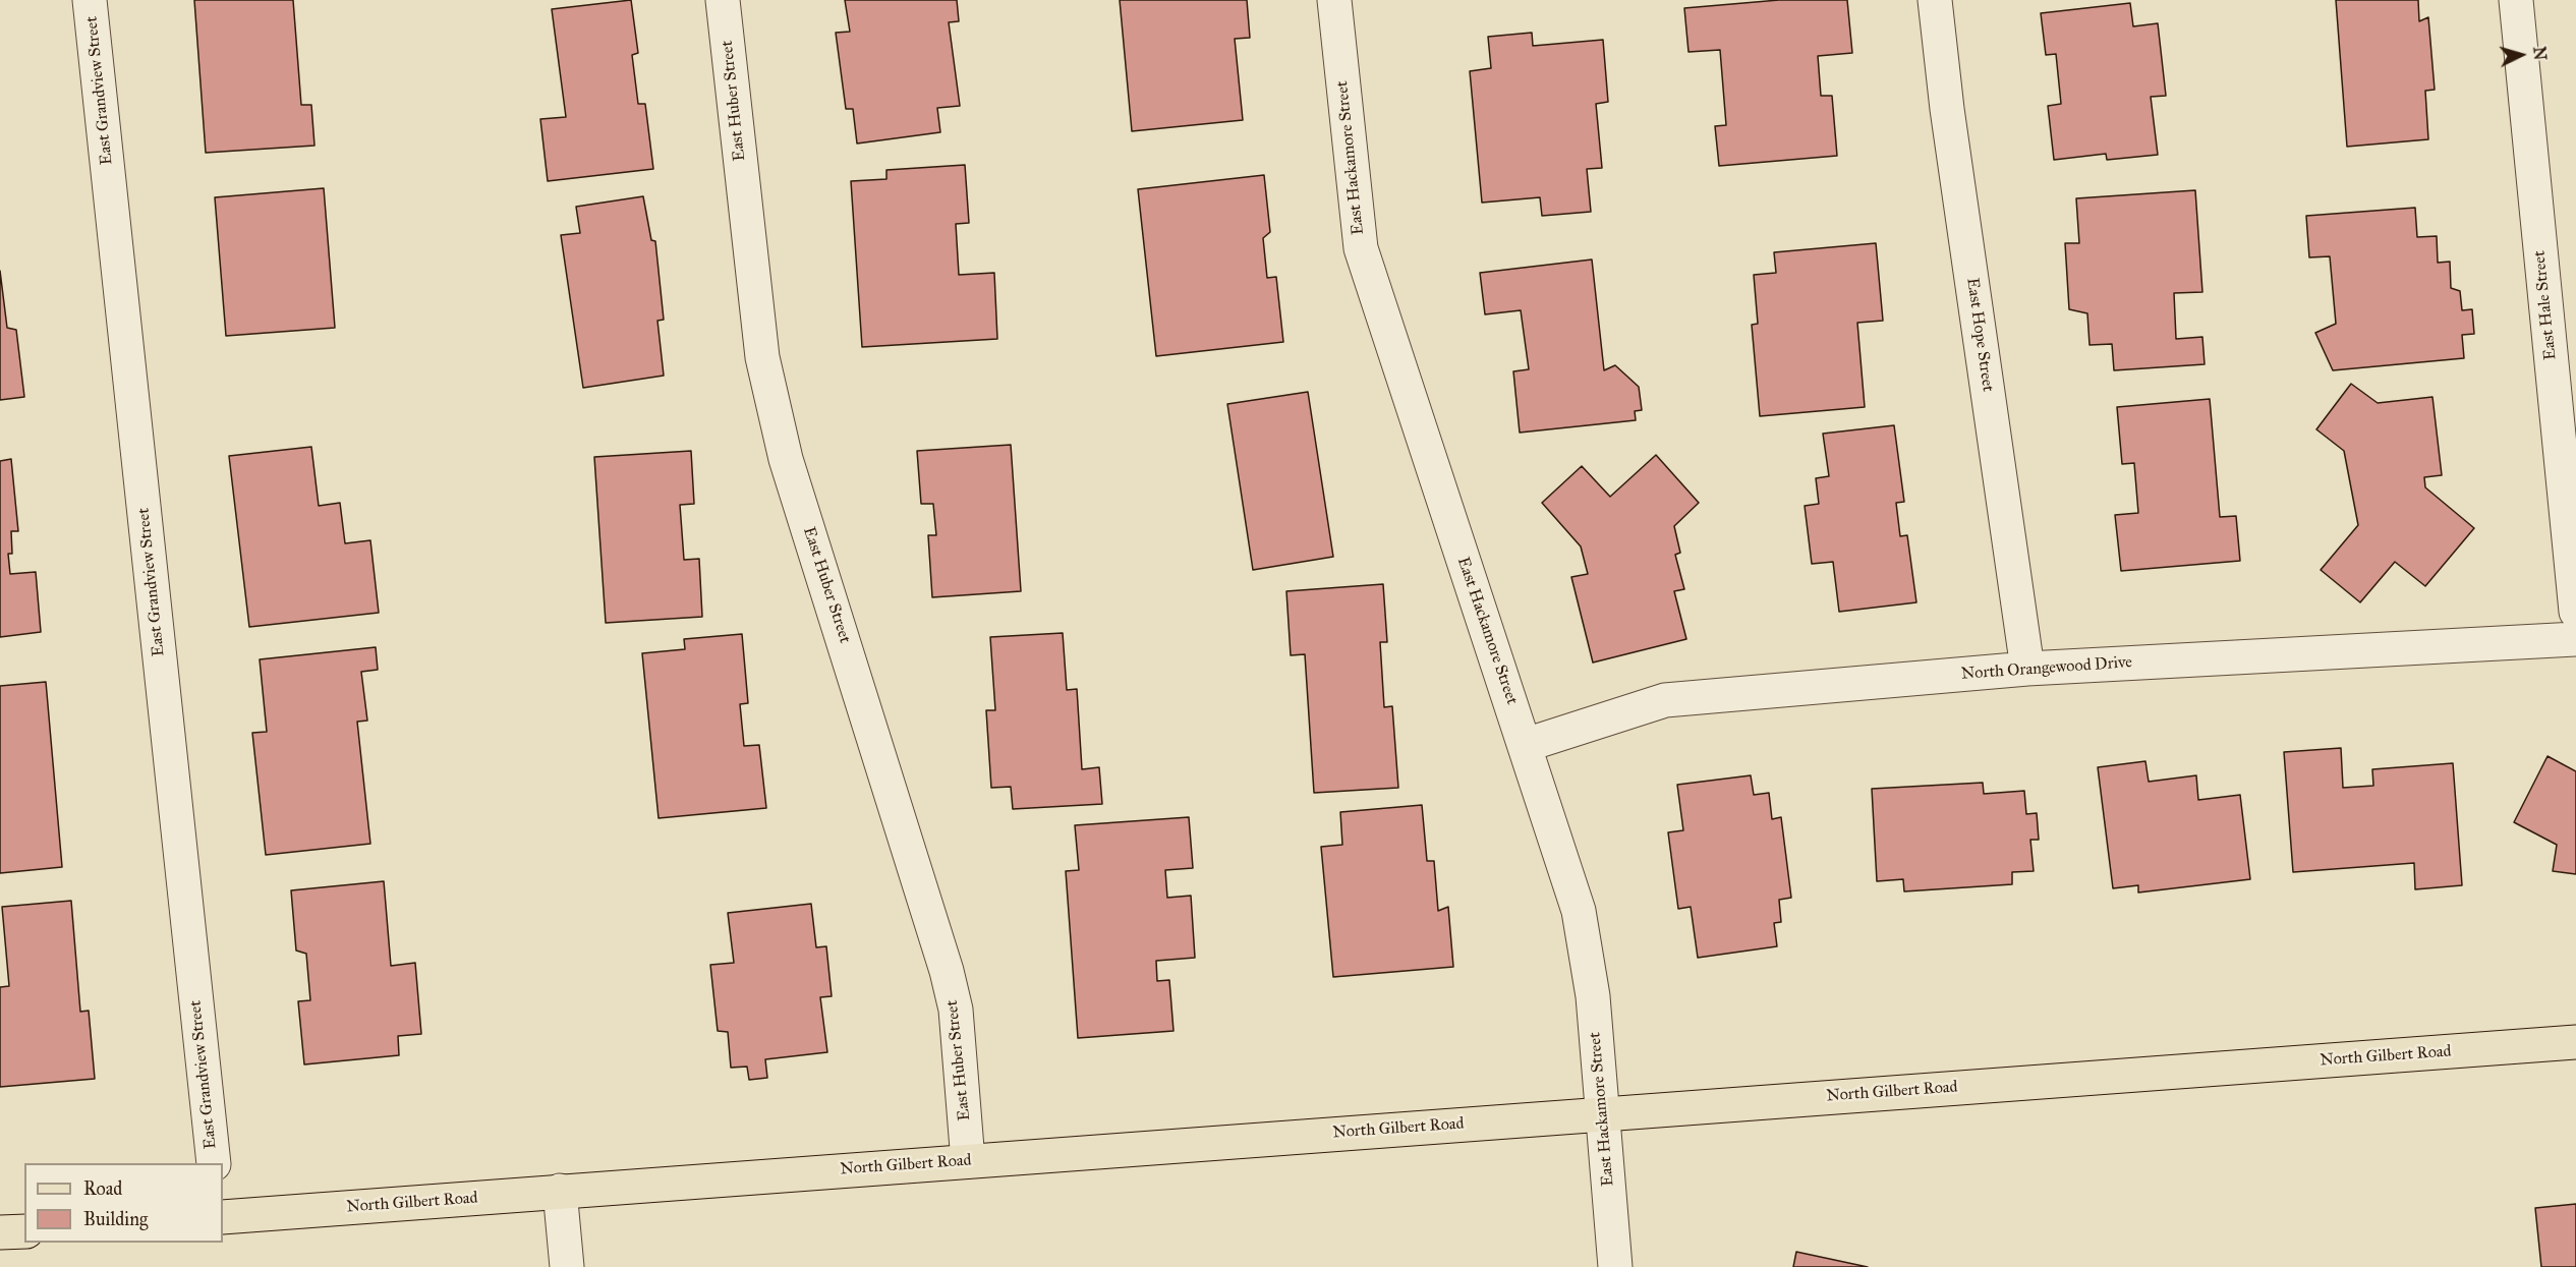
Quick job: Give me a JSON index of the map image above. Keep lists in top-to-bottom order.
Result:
{
  "streets": {
    "main road": ["North Gilbert Road"],
    "street": [
      "East Grandview Street",
      "East Huber Street",
      "East Hackamore Street",
      "East Hale Street",
      "East Hope Street",
      "North Orangewood Drive"
    ]
  },
  "crossings": [
    ["East Huber Street", "North Gilbert Road"],
    ["East Hackamore Street", "North Orangewood Drive"],
    ["East Hackamore Street", "North Gilbert Road"],
    ["East Hope Street", "North Orangewood Drive"]
  ],
  "legend": ["Road", "Building"],
  "north": "right"
}
